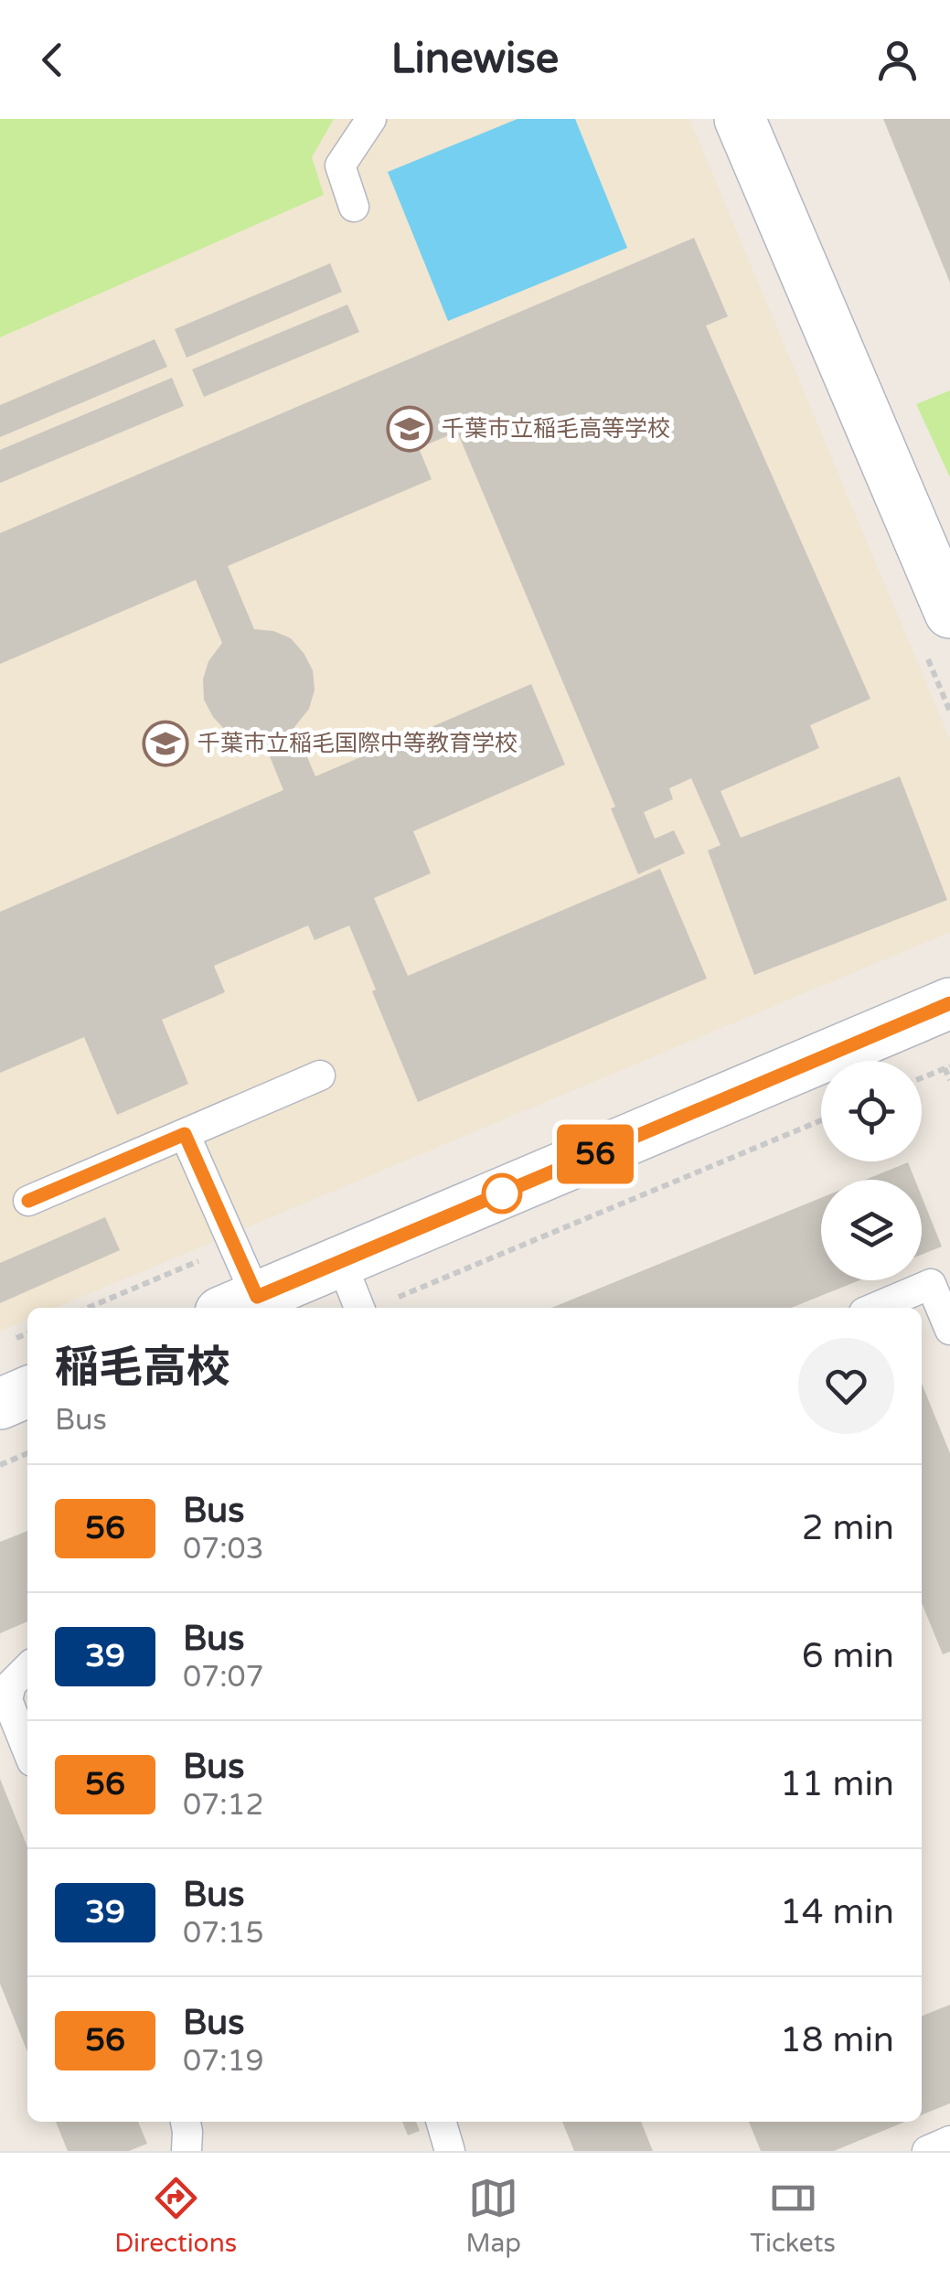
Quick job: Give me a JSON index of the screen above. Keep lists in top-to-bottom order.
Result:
{
  "places": {
    "school or university": ["千葉市立稲毛高等学校", "千葉市立稲毛国際中等教育学校"]
  },
  "lines": ["bus line 56"],
  "page": {
    "header": "Linewise",
    "on_map": "56",
    "heading": ["稲毛高校", "Bus"],
    "list": [
      {
        "mark": "56",
        "name": "Bus",
        "note": "07:03",
        "value": "2 min"
      },
      {
        "mark": "39",
        "name": "Bus",
        "note": "07:07",
        "value": "6 min"
      },
      {
        "mark": "56",
        "name": "Bus",
        "note": "07:12",
        "value": "11 min"
      },
      {
        "mark": "39",
        "name": "Bus",
        "note": "07:15",
        "value": "14 min"
      },
      {
        "mark": "56",
        "name": "Bus",
        "note": "07:19",
        "value": "18 min"
      }
    ],
    "tabs": ["Directions", "Map", "Tickets"]
  }
}
